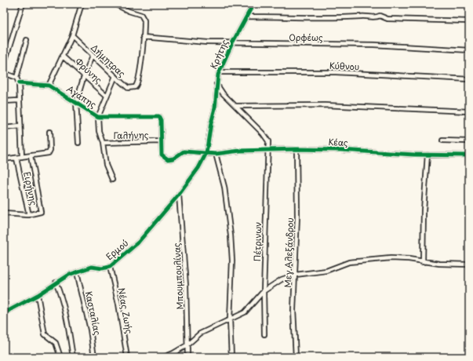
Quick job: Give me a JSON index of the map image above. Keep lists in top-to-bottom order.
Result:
{
  "streets": {
    "street": [
      "Ορφέως",
      "Κρήτης",
      "Δήμητρας",
      "Κύθνου",
      "Φρύνης",
      "Αγάπης",
      "Γαλήνης",
      "Κέας",
      "Ειρήνης",
      "Πέτρινων",
      "Ερμού",
      "Μεγ.Αλεξάνδρου",
      "Μπουμπουλίνας",
      "Νέας Ζωής",
      "Κασταλίας"
    ]
  },
  "crossings": [
    ["Ορφέως", "Κρήτης"],
    ["Ορφέως", "Δήμητρας"],
    ["Κρήτης", "Κύθνου"],
    ["Κρήτης", "Κέας"],
    ["Κρήτης", "Πέτρινων"],
    ["Κρήτης", "Ερμού"],
    ["Αγάπης", "Γαλήνης"],
    ["Αγάπης", "Κέας"],
    ["Γαλήνης", "Κέας"],
    ["Κέας", "Πέτρινων"],
    ["Κέας", "Ερμού"],
    ["Κέας", "Μεγ.Αλεξάνδρου"],
    ["Ερμού", "Μπουμπουλίνας"],
    ["Ερμού", "Νέας Ζωής"],
    ["Ερμού", "Κασταλίας"]
  ]
}
